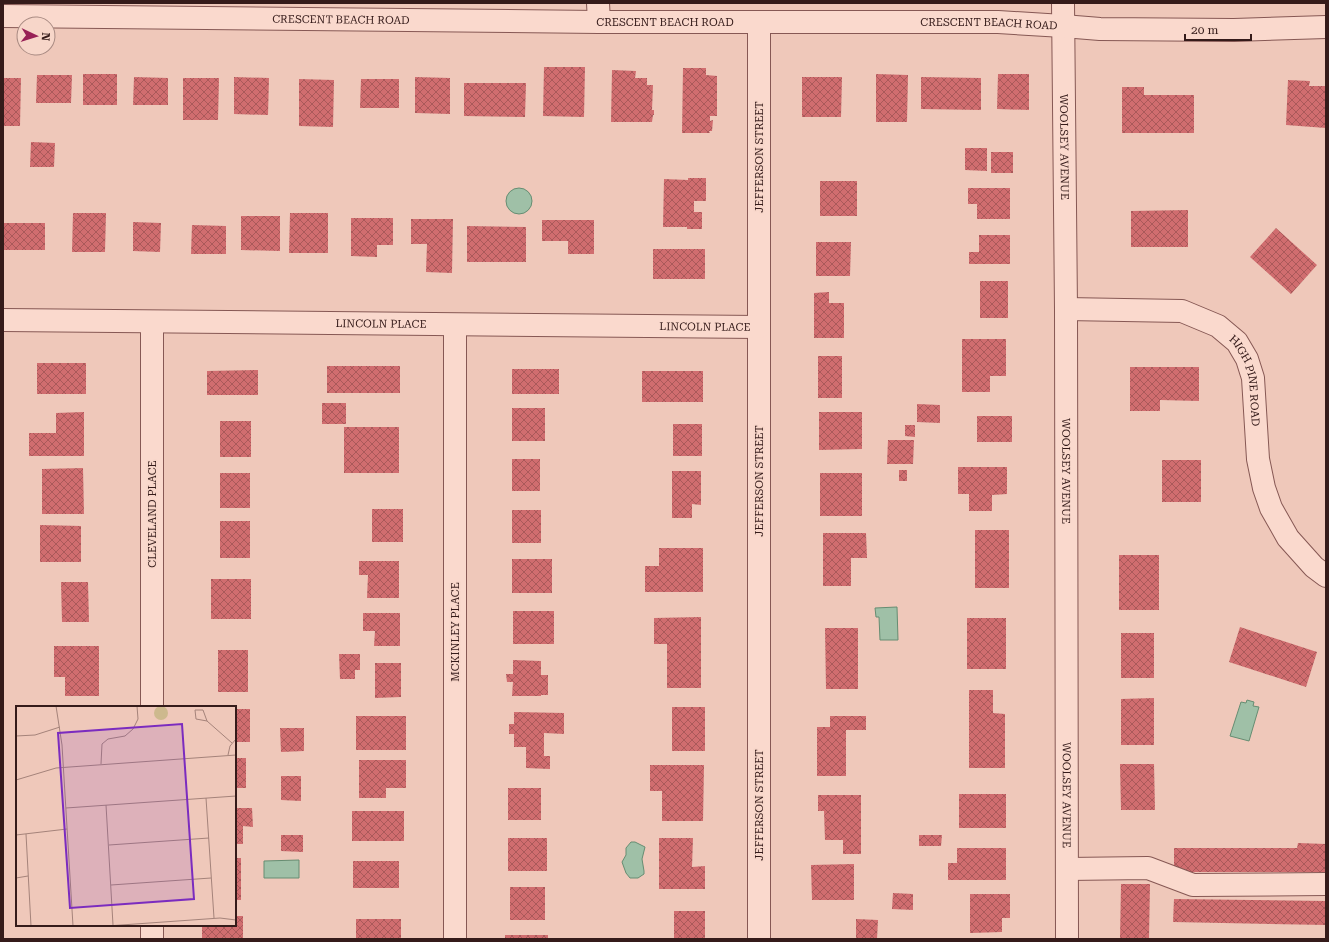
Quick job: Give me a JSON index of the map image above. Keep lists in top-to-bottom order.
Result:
{
  "streets": {
    "street": [
      "CRESCENT BEACH ROAD",
      "WOOLSEY AVENUE",
      "JEFFERSON STREET",
      "LINCOLN PLACE",
      "HIGH PINE ROAD",
      "CLEVELAND PLACE",
      "MCKINLEY PLACE"
    ]
  },
  "crossings": [
    ["CRESCENT BEACH ROAD", "WOOLSEY AVENUE"],
    ["CRESCENT BEACH ROAD", "JEFFERSON STREET"],
    ["WOOLSEY AVENUE", "HIGH PINE ROAD"],
    ["JEFFERSON STREET", "LINCOLN PLACE"],
    ["LINCOLN PLACE", "CLEVELAND PLACE"],
    ["LINCOLN PLACE", "MCKINLEY PLACE"]
  ],
  "scale_bar": "20 m",
  "north": "right"
}
